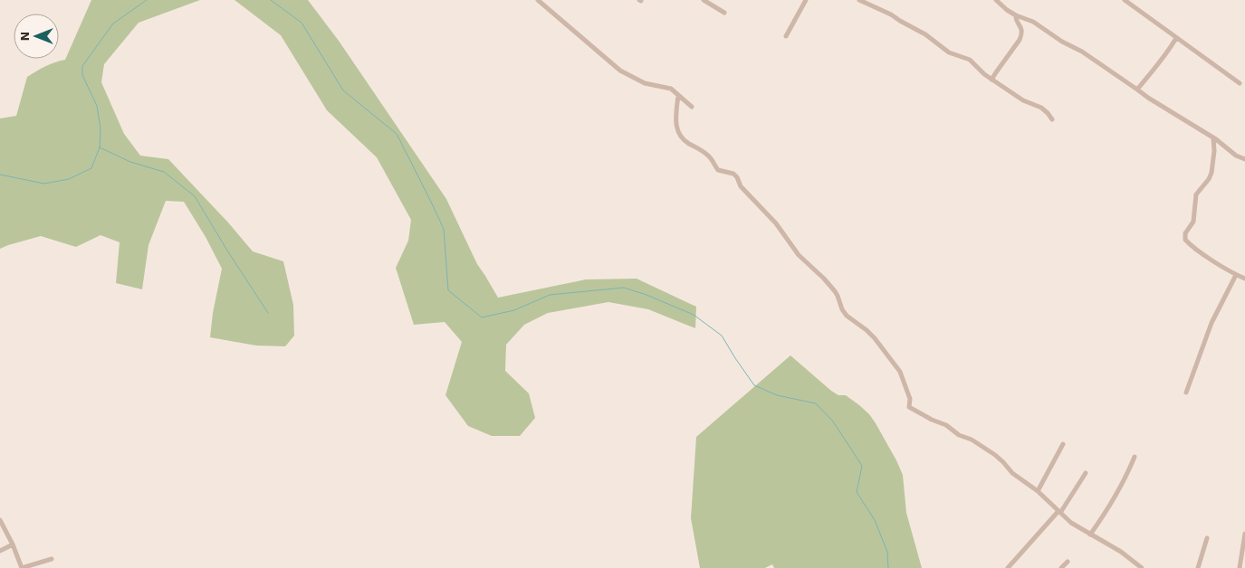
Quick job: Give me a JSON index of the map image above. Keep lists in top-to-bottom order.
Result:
{
  "north": "left"
}
